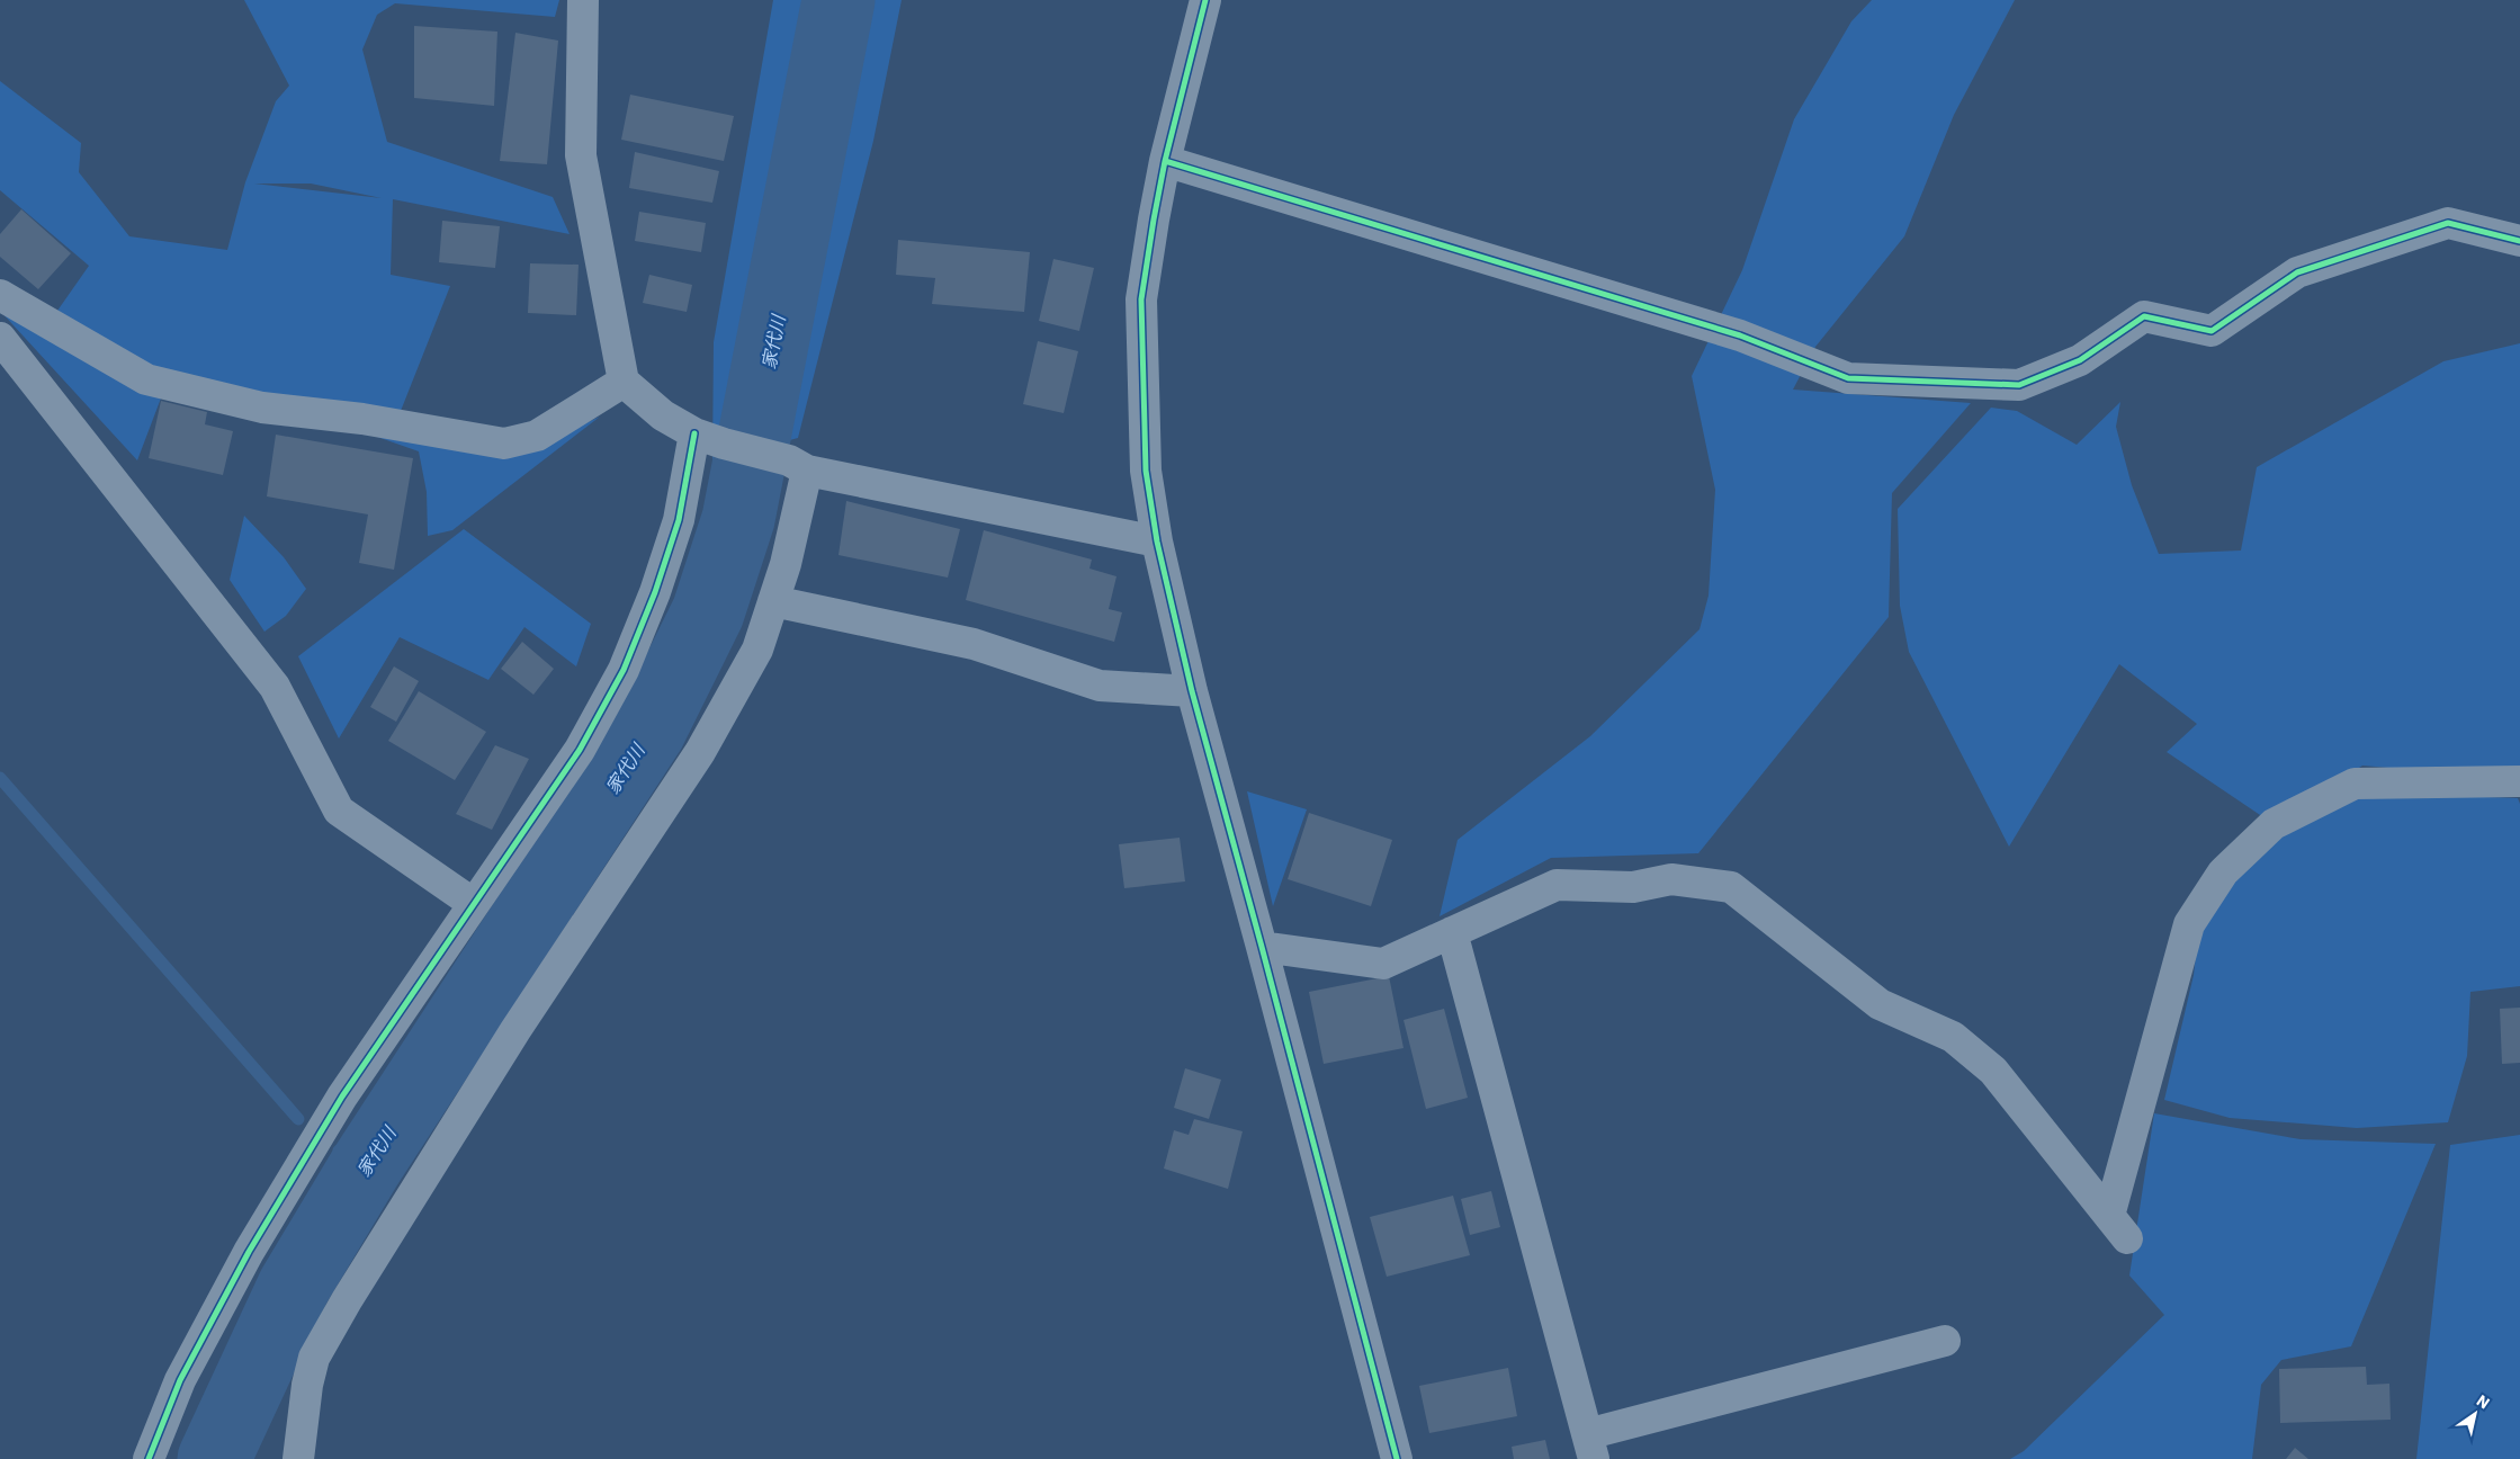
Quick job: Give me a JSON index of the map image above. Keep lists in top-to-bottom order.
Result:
{
  "water": ["家代川"],
  "north": "top right"
}
